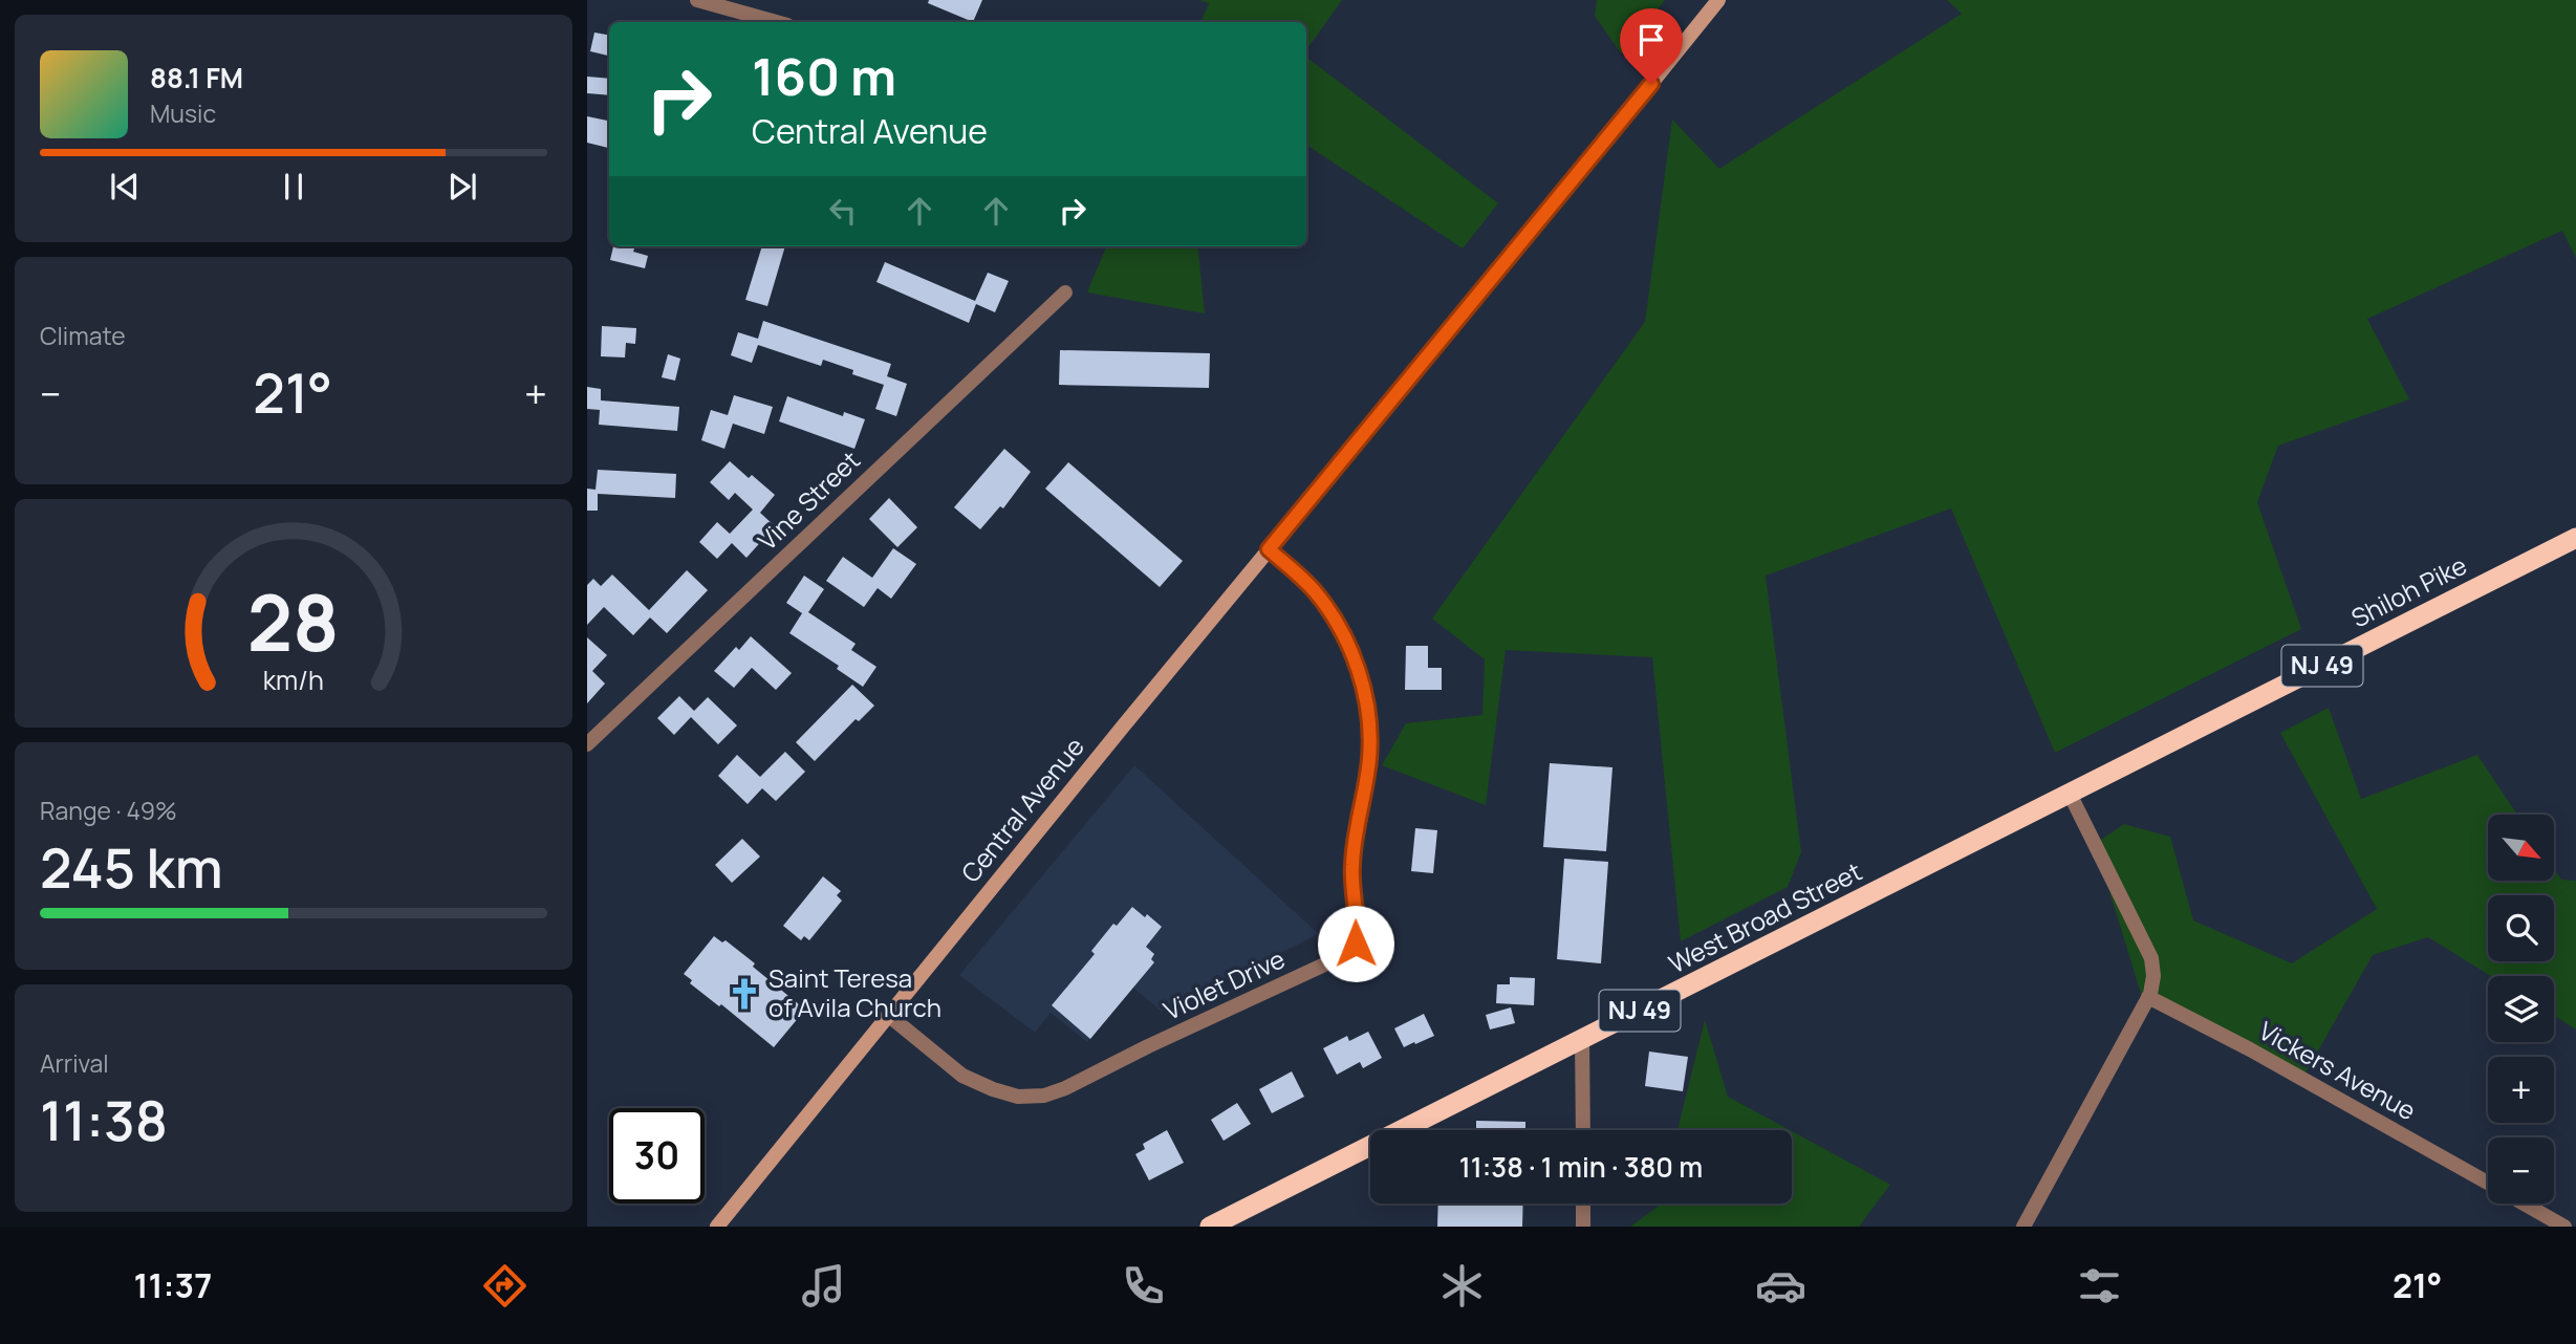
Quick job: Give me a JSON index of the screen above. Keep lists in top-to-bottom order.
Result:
{
  "streets": {
    "highway": ["Shiloh Pike", "NJ 49", "West Broad Street"],
    "main road": ["Central Avenue"],
    "street": ["Vine Street", "Violet Drive", "Vickers Avenue"]
  },
  "crossings": [
    ["Shiloh Pike", "West Broad Street"],
    ["Central Avenue", "Violet Drive"]
  ],
  "places": {
    "church": ["Saint Teresa of Avila Church"]
  },
  "north": "bottom right",
  "page": {
    "turn": ["160 m", "Central Avenue"],
    "song": ["88.1 FM", "Music"],
    "tile": [
      "Climate",
      ["Range · 49%", "245 km"],
      ["Arrival", "11:38"]
    ],
    "heat": ["−", "21°", "+"],
    "map_buttons": ["+", "−"],
    "limit": "30",
    "trip": "11:38 · 1 min · 380 m",
    "tabs": ["11:37", "21°"],
    "gauge": ["28", "km/h"]
  }
}
